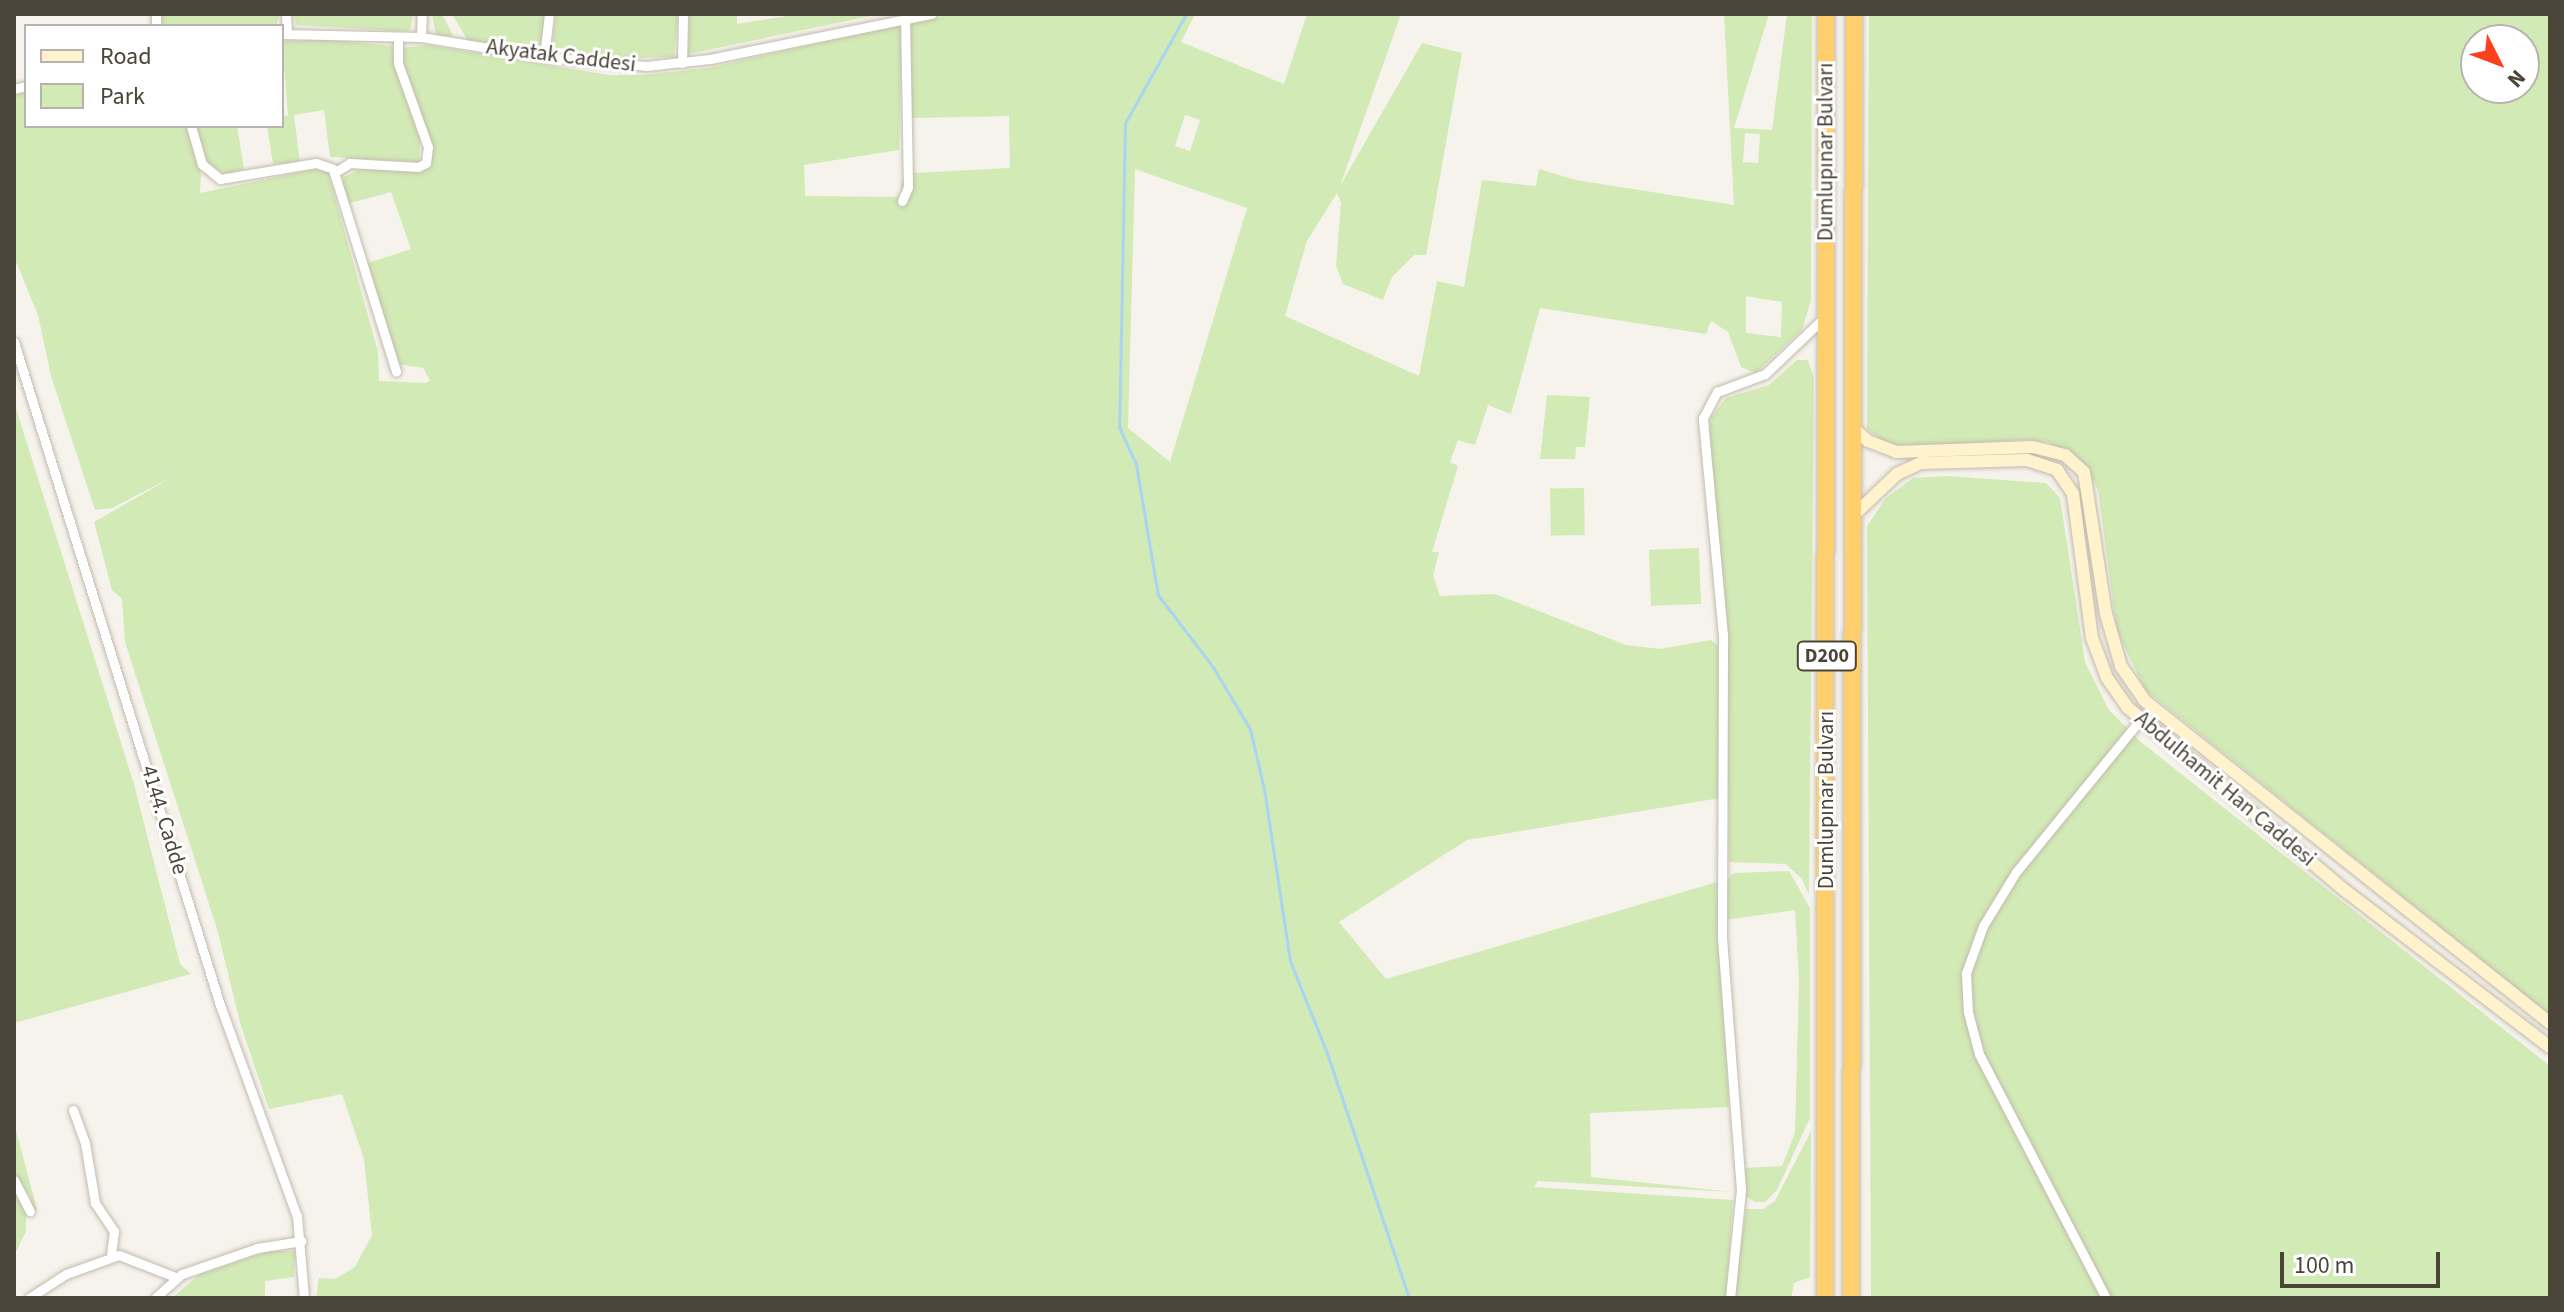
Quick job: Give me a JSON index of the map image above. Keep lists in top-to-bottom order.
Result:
{
  "streets": {
    "highway": ["Dumlupınar Bulvarı", "D200"],
    "main road": ["Abdulhamit Han Caddesi"],
    "street": ["Akyatak Caddesi", "4144. Cadde"]
  },
  "crossings": [
    ["Dumlupınar Bulvarı", "Abdulhamit Han Caddesi"]
  ],
  "legend": ["Road", "Park"],
  "scale_bar": "100 m",
  "north": "bottom right"
}
